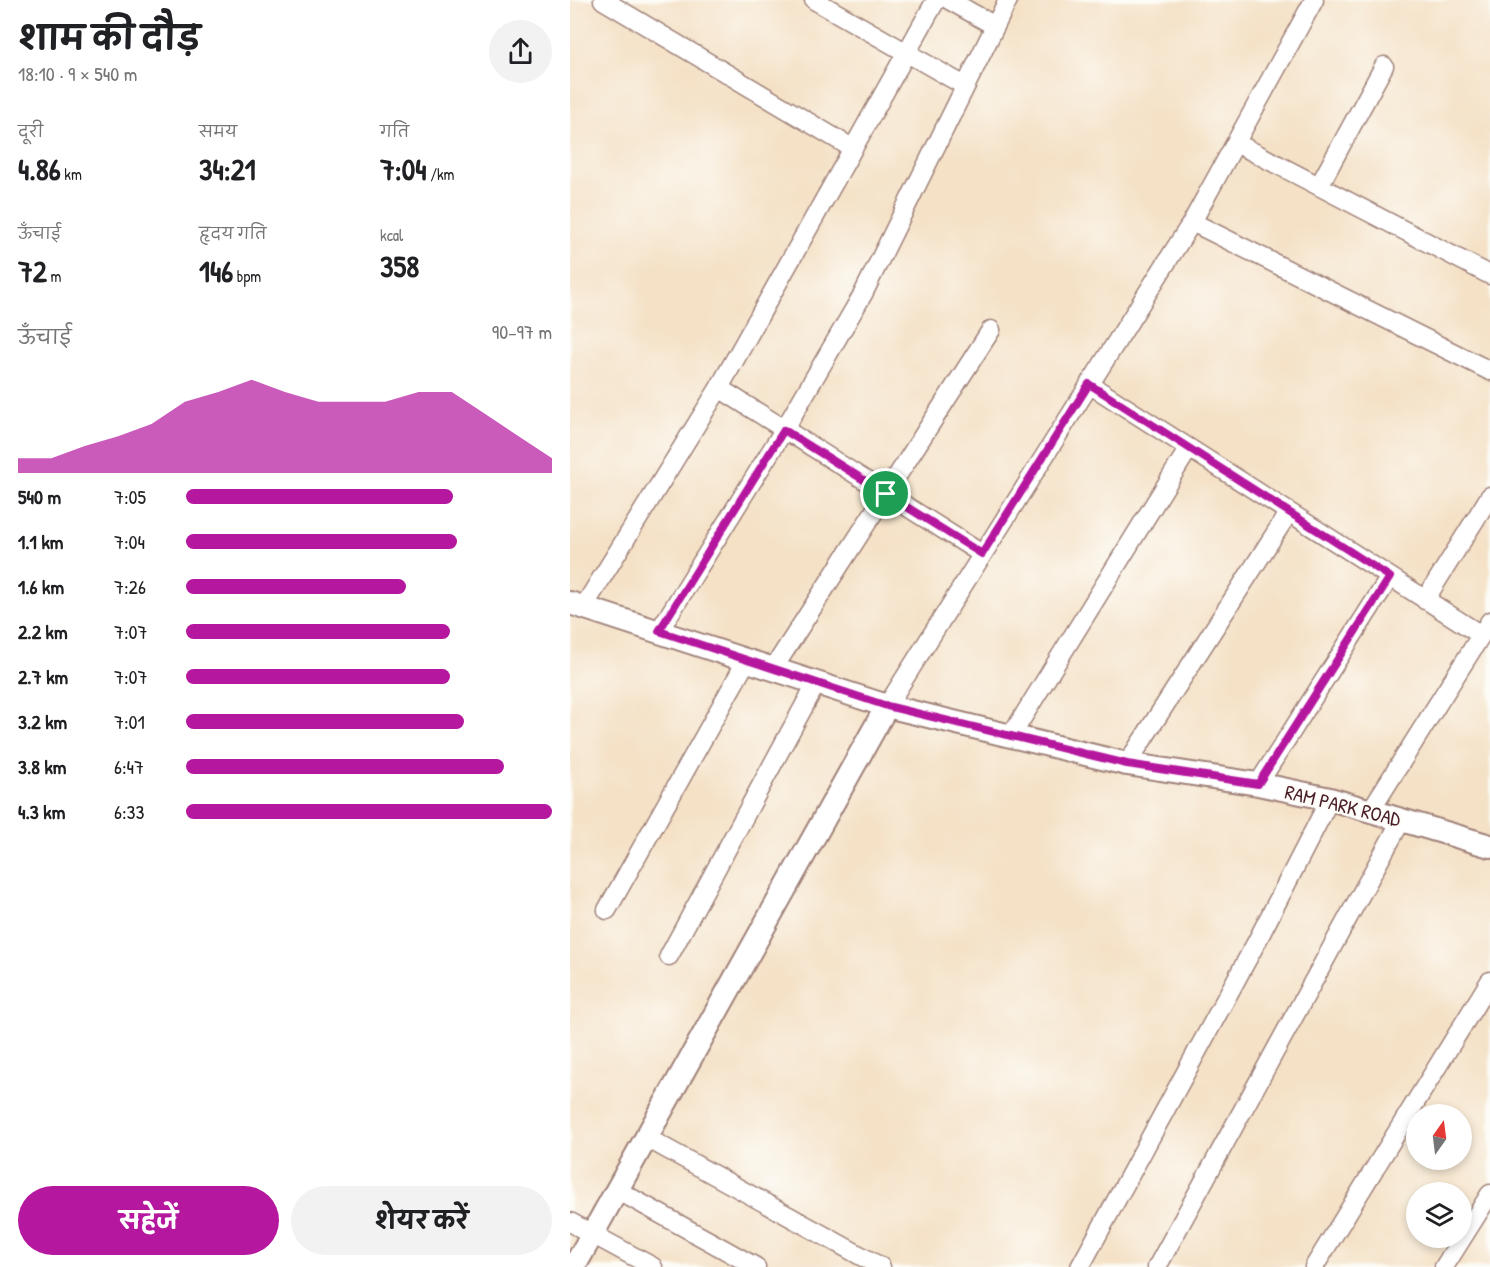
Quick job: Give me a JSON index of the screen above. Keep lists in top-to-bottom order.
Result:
{
  "streets": {
    "street": ["RAM PARK ROAD"]
  },
  "north": "top",
  "page": {
    "heading": ["शाम की दौड़", "18:10 · 9 × 540 m"],
    "stats": [
      ["दूरी", "4.86 km"],
      ["समय", "34:21"],
      ["गति", "7:04 /km"],
      ["ऊँचाई", "72 m"],
      ["हृदय गति", "146 bpm"],
      ["kcal", "358"]
    ],
    "chart": ["ऊँचाई", "90–97 m"],
    "list": [
      {
        "name": "540 m",
        "note": "7:05"
      },
      {
        "name": "1.1 km",
        "note": "7:04"
      },
      {
        "name": "1.6 km",
        "note": "7:26"
      },
      {
        "name": "2.2 km",
        "note": "7:07"
      },
      {
        "name": "2.7 km",
        "note": "7:07"
      },
      {
        "name": "3.2 km",
        "note": "7:01"
      },
      {
        "name": "3.8 km",
        "note": "6:47"
      },
      {
        "name": "4.3 km",
        "note": "6:33"
      }
    ],
    "buttons": ["सहेजें", "शेयर करें"]
  }
}
